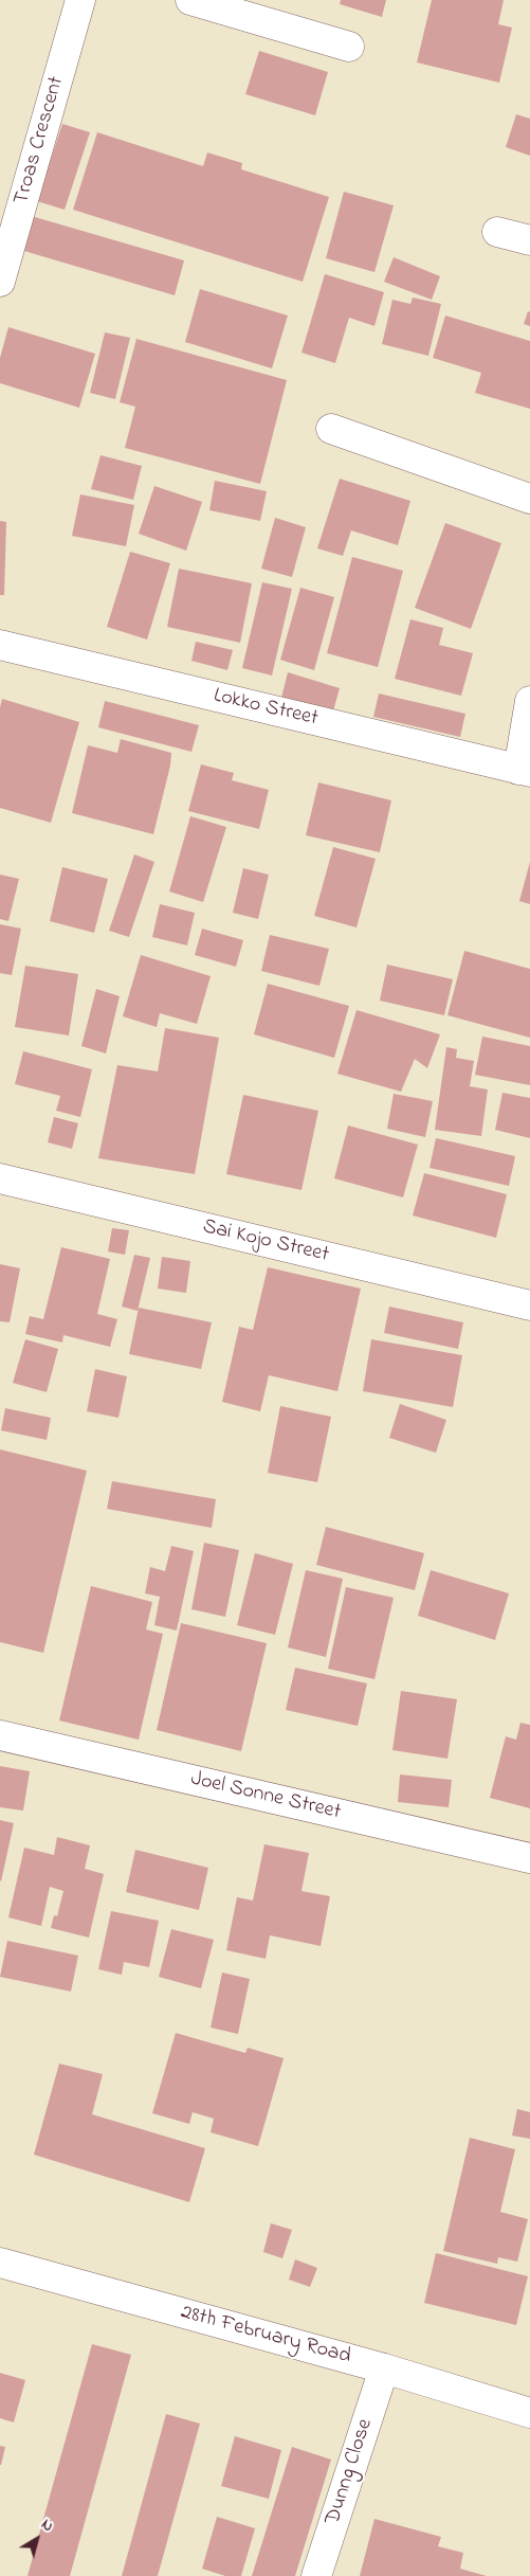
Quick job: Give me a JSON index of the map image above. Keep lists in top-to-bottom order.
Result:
{
  "streets": {
    "street": [
      "Troas Crescent",
      "Lokko Street",
      "Sai Kojo Street",
      "Joel Sonne Street",
      "28th February Road",
      "Dunng Close"
    ]
  },
  "crossings": [
    ["28th February Road", "Dunng Close"]
  ],
  "north": "top right"
}
